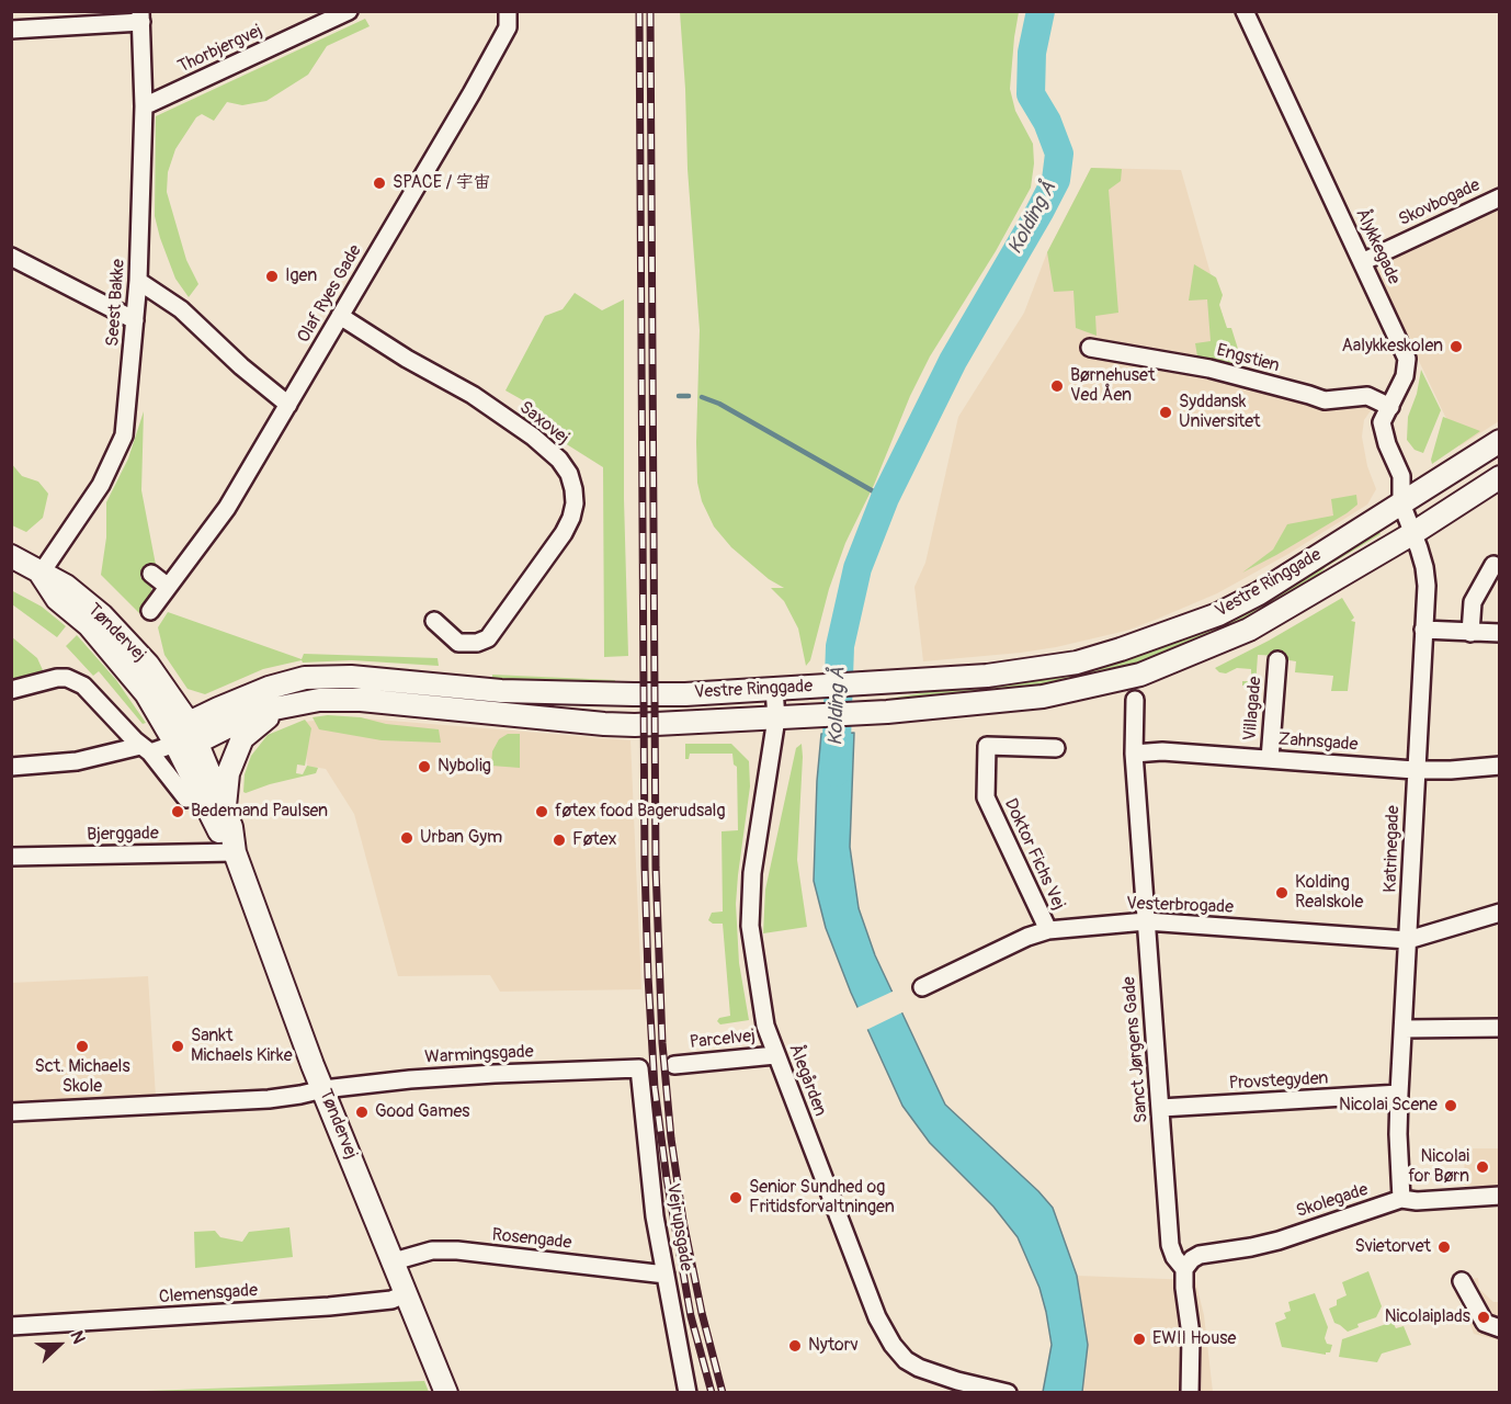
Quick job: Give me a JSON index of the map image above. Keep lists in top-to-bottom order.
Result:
{
  "streets": {
    "main road": ["Vestre Ringgade", "Tøndervej"],
    "street": [
      "Thorbjergvej",
      "Skovbogade",
      "Ålykkegade",
      "Olaf Ryes Gade",
      "Seest Bakke",
      "Engstien",
      "Saxovej",
      "Villagade",
      "Zahnsgade",
      "Bjerggade",
      "Katrinegade",
      "Doktor Fichs Vej",
      "Vesterbrogade",
      "Parcelvej",
      "Sanct Jørgens Gade",
      "Warmingsgade",
      "Ålegården",
      "Provstegyden",
      "Skolegade",
      "Vejrupsgade",
      "Rosengade",
      "Clemensgade"
    ]
  },
  "crossings": [
    ["Thorbjergvej", "Seest Bakke"],
    ["Skovbogade", "Ålykkegade"],
    ["Ålykkegade", "Engstien"],
    ["Ålykkegade", "Vestre Ringgade"],
    ["Ålykkegade", "Katrinegade"],
    ["Olaf Ryes Gade", "Saxovej"],
    ["Seest Bakke", "Tøndervej"],
    ["Vestre Ringgade", "Tøndervej"],
    ["Vestre Ringgade", "Katrinegade"],
    ["Vestre Ringgade", "Ålegården"],
    ["Tøndervej", "Bjerggade"],
    ["Tøndervej", "Warmingsgade"],
    ["Tøndervej", "Rosengade"],
    ["Tøndervej", "Clemensgade"],
    ["Villagade", "Zahnsgade"],
    ["Zahnsgade", "Katrinegade"],
    ["Zahnsgade", "Sanct Jørgens Gade"],
    ["Katrinegade", "Vesterbrogade"],
    ["Katrinegade", "Provstegyden"],
    ["Katrinegade", "Skolegade"],
    ["Doktor Fichs Vej", "Vesterbrogade"],
    ["Vesterbrogade", "Sanct Jørgens Gade"],
    ["Parcelvej", "Ålegården"],
    ["Sanct Jørgens Gade", "Provstegyden"],
    ["Sanct Jørgens Gade", "Skolegade"],
    ["Warmingsgade", "Vejrupsgade"],
    ["Vejrupsgade", "Rosengade"]
  ],
  "water": ["Kolding Å"],
  "places": [
    "SPACE / 宇宙",
    "Igen",
    "Aalykkeskolen",
    "Børnehuset Ved Åen",
    "Syddansk Universitet",
    "Nybolig",
    "Bedemand Paulsen",
    "føtex food Bagerudsalg",
    "Urban Gym",
    "Føtex",
    "Kolding Realskole",
    "Sct. Michaels Skole",
    "Sankt Michaels Kirke",
    "Nicolai Scene",
    "Good Games",
    "Nicolai for Børn",
    "Senior Sundhed og Fritidsforvaltningen",
    "Svietorvet",
    "Nicolaiplads",
    "EWII House",
    "Nytorv"
  ],
  "north": "right"
}
